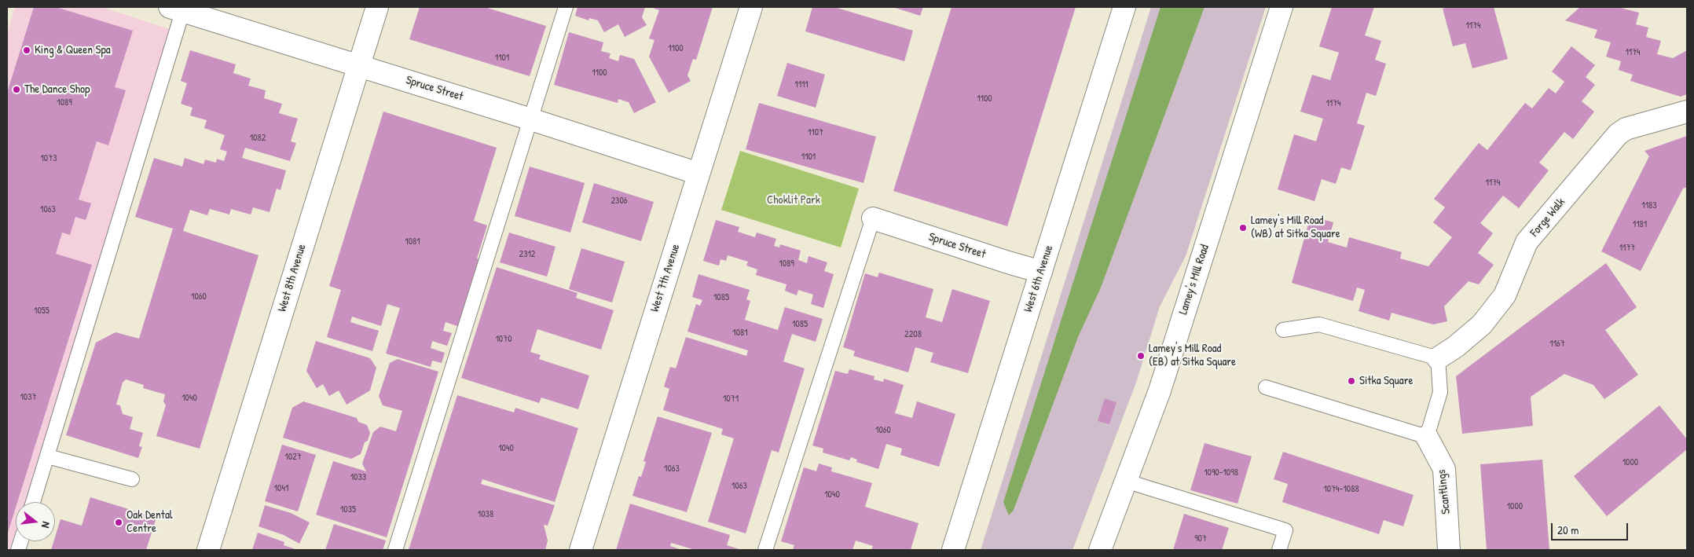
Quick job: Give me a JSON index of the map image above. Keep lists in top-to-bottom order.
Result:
{
  "streets": {
    "street": [
      "Spruce Street",
      "Forge Walk",
      "West 8th Avenue",
      "West 7th Avenue",
      "West 6th Avenue",
      "Lamey's Mill Road",
      "Scantlings"
    ]
  },
  "crossings": [
    ["Spruce Street", "West 8th Avenue"],
    ["Spruce Street", "West 7th Avenue"],
    ["Spruce Street", "West 6th Avenue"]
  ],
  "parks": ["Choklit Park"],
  "places": [
    "King & Queen Spa",
    "The Dance Shop",
    "Lamey's Mill Road (WB) at Sitka Square",
    "Lamey's Mill Road (EB) at Sitka Square",
    "Sitka Square",
    "Oak Dental Centre"
  ],
  "house_numbers": [
    "1174",
    "1100",
    "1174",
    "1101",
    "1100",
    "1111",
    "1100",
    "1089",
    "1174",
    "1107",
    "1082",
    "1101",
    "1073",
    "1174",
    "2306",
    "1183",
    "1063",
    "1181",
    "1081",
    "1177",
    "2312",
    "1089",
    "1060",
    "1085",
    "1055",
    "1085",
    "1081",
    "2208",
    "1070",
    "1167",
    "1037",
    "1040",
    "1071",
    "1060",
    "1040",
    "1027",
    "1000",
    "1063",
    "1090-1098",
    "1033",
    "1063",
    "1041",
    "1074-1088",
    "1040",
    "1000",
    "1035",
    "1038",
    "907"
  ],
  "scale_bar": "20 m",
  "north": "right"
}
